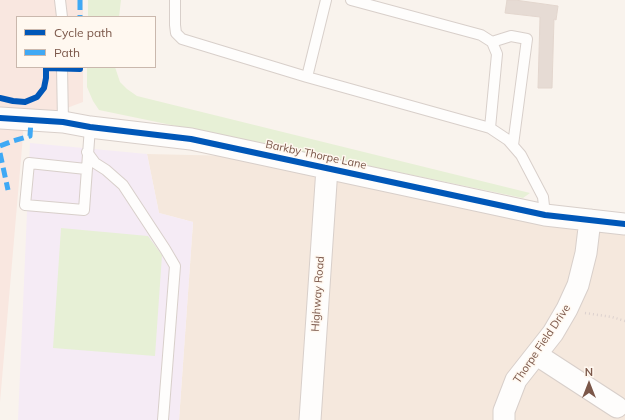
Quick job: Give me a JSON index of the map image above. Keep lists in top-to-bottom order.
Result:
{
  "streets": {
    "street": ["Barkby Thorpe Lane", "Highway Road", "Thorpe Field Drive"]
  },
  "crossings": [
    ["Barkby Thorpe Lane", "Highway Road"],
    ["Barkby Thorpe Lane", "Thorpe Field Drive"]
  ],
  "legend": ["Cycle path", "Path"],
  "north": "top"
}
